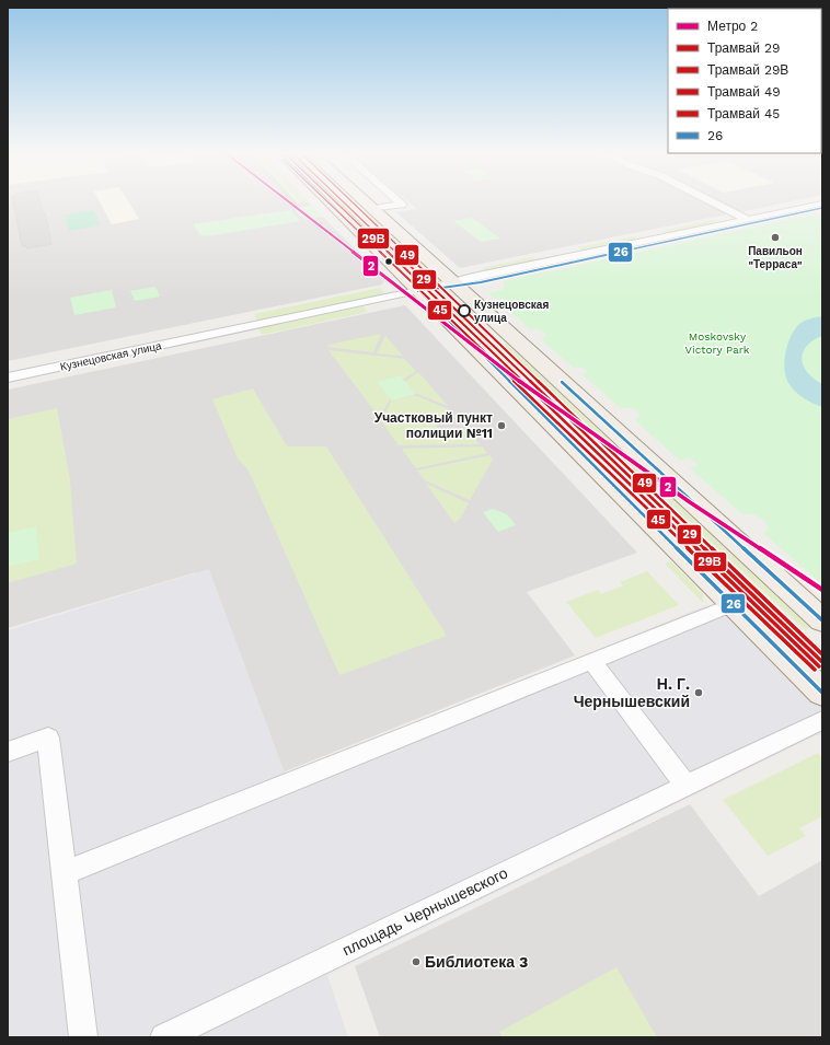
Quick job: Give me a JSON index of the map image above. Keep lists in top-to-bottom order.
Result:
{
  "streets": {
    "street": ["Кузнецовская улица", "площадь Чернышевского"]
  },
  "parks": ["Moskovsky Victory Park"],
  "places": [
    "Павильон \"Терраса\"",
    "Кузнецовская улица",
    "Участковый пункт полиции №11",
    "Н. Г. Чернышевский",
    "Библиотека 3"
  ],
  "lines": [
    "metro line 2",
    "tram line 29",
    "tram line 29В",
    "tram line 49",
    "tram line 45",
    "transit line 26"
  ],
  "legend": [
    "Метро 2",
    "Трамвай 29",
    "Трамвай 29В",
    "Трамвай 49",
    "Трамвай 45",
    "26"
  ]
}
